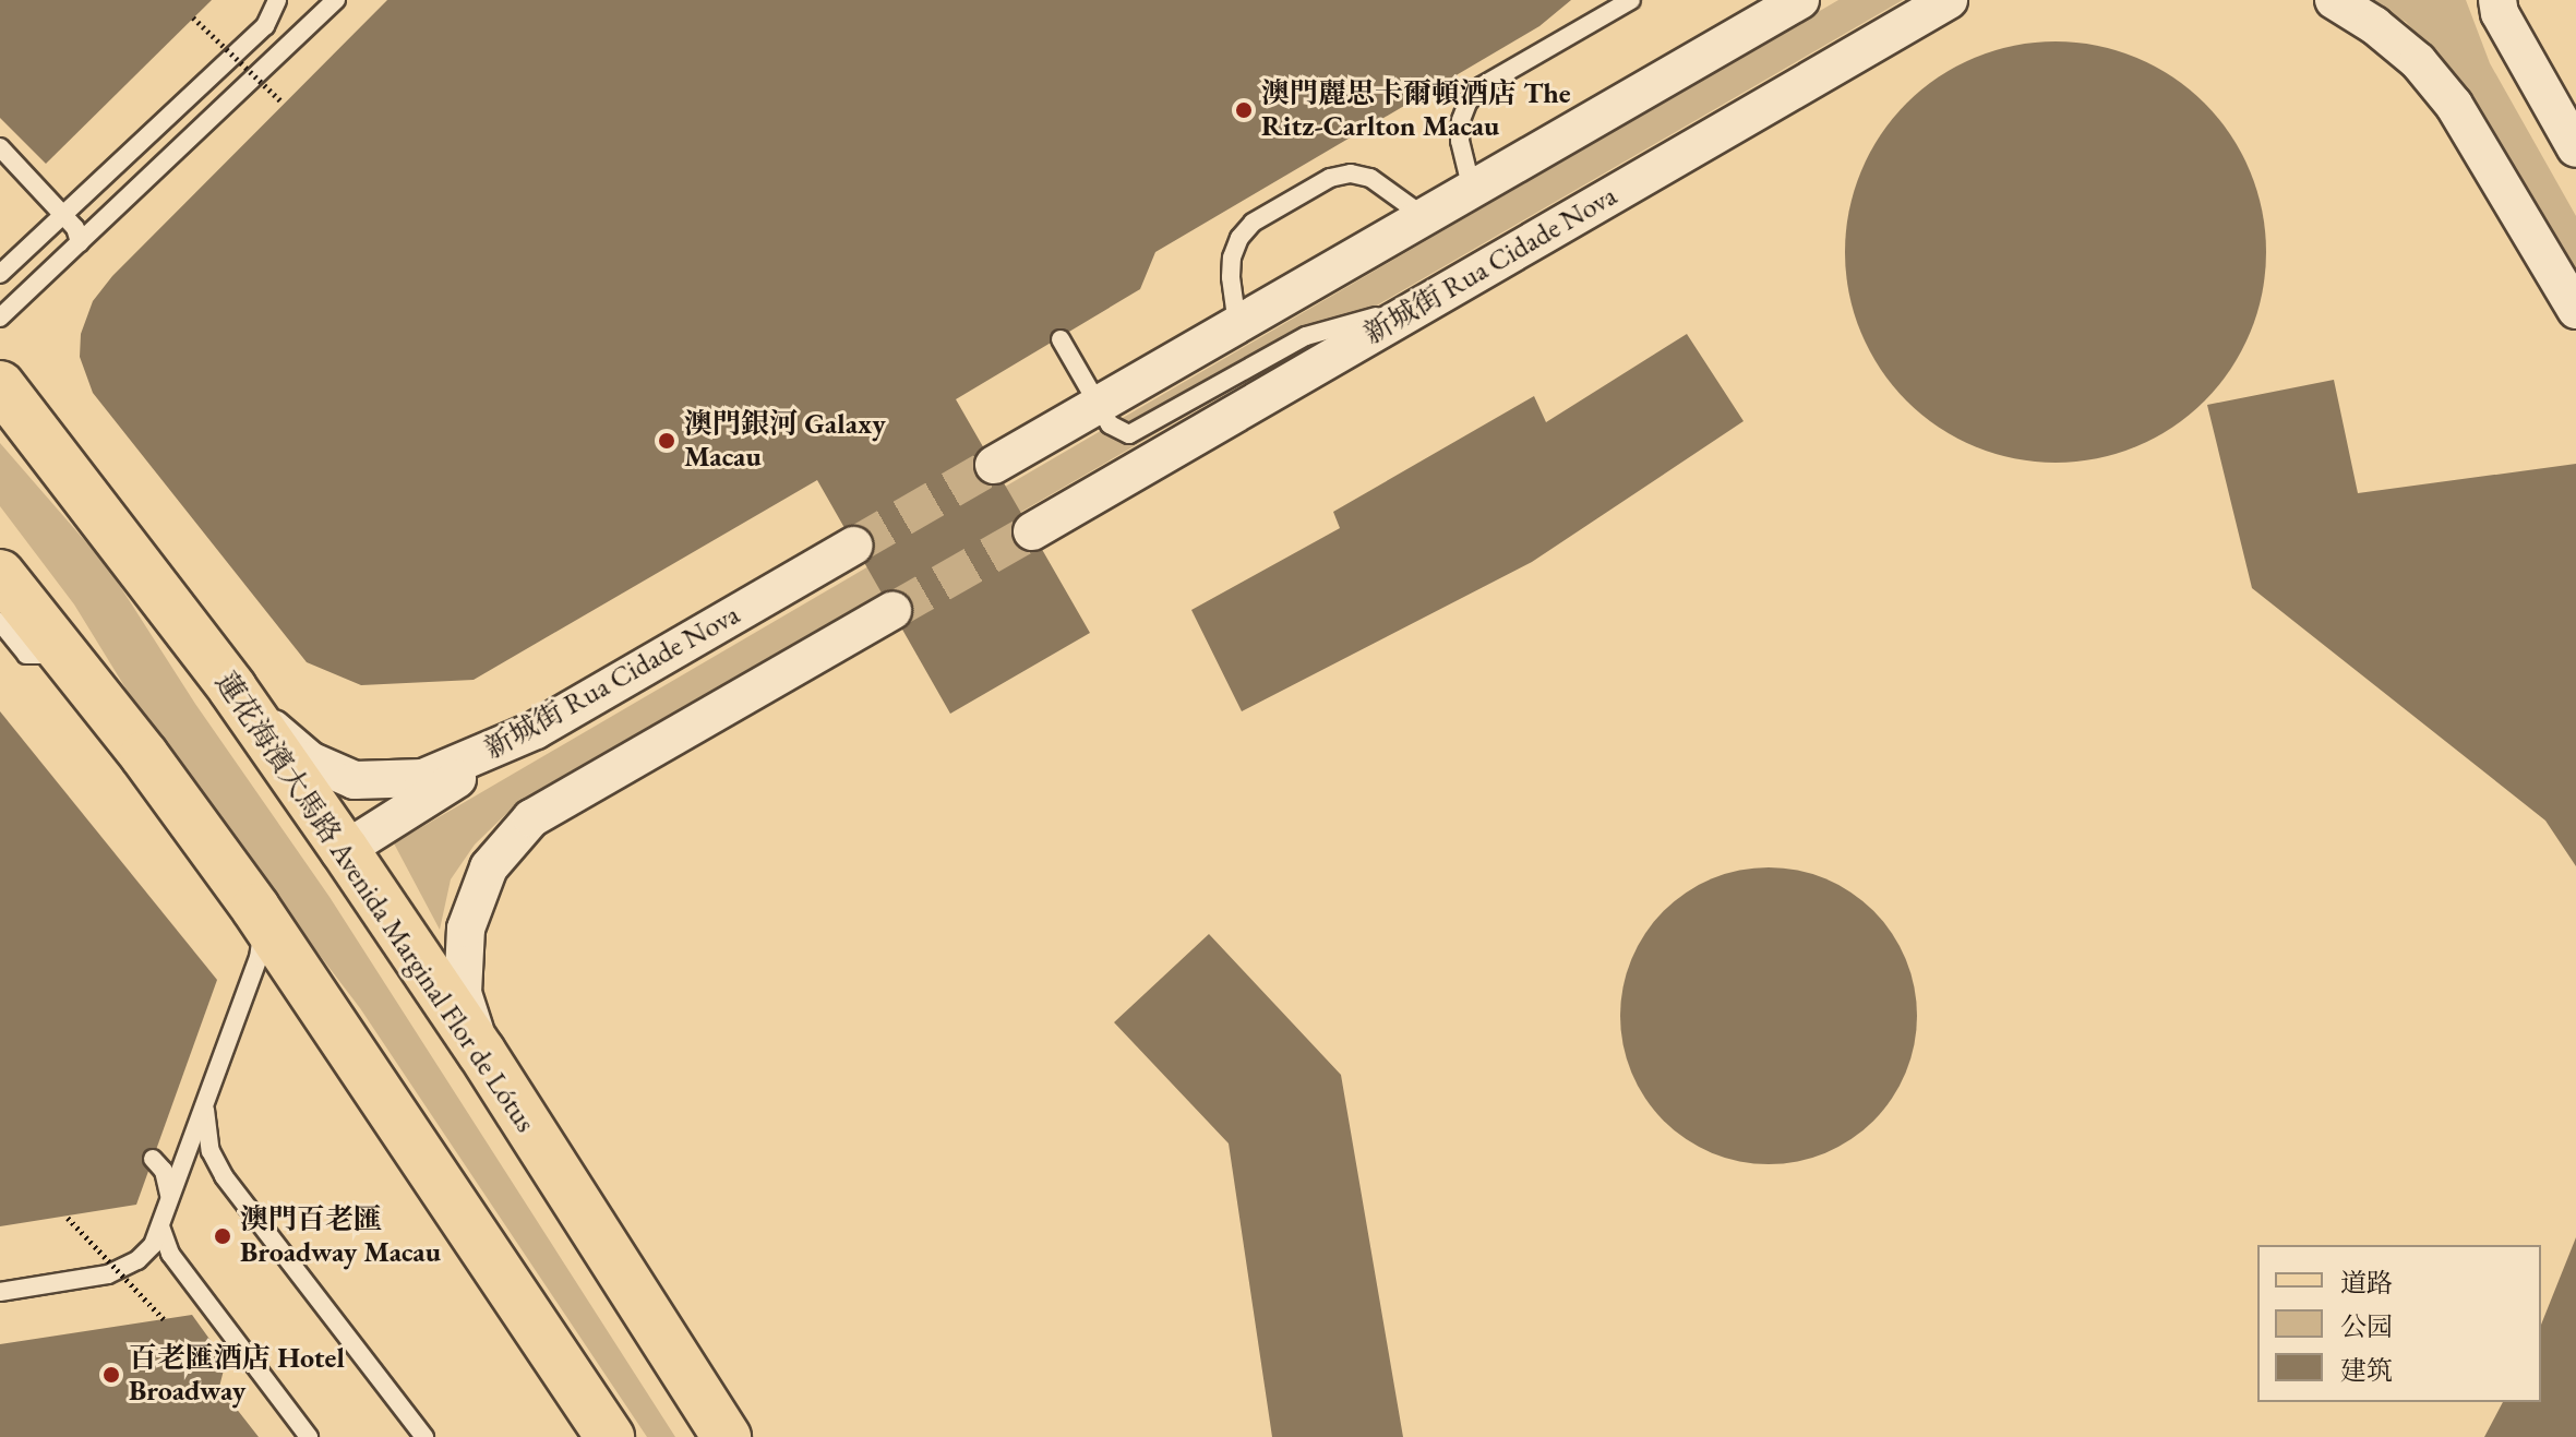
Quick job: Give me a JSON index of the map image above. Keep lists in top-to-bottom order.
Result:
{
  "streets": {
    "main road": ["蓮花海濱大馬路 Avenida Marginal Flor de Lótus"],
    "street": ["新城街 Rua Cidade Nova"]
  },
  "crossings": [
    ["新城街 Rua Cidade Nova", "蓮花海濱大馬路 Avenida Marginal Flor de Lótus"]
  ],
  "places": [
    "澳門麗思卡爾頓酒店 The Ritz-Carlton Macau",
    "澳門銀河 Galaxy Macau",
    "澳門百老匯 Broadway Macau",
    "百老匯酒店 Hotel Broadway"
  ],
  "legend": ["道路", "公园", "建筑"]
}
